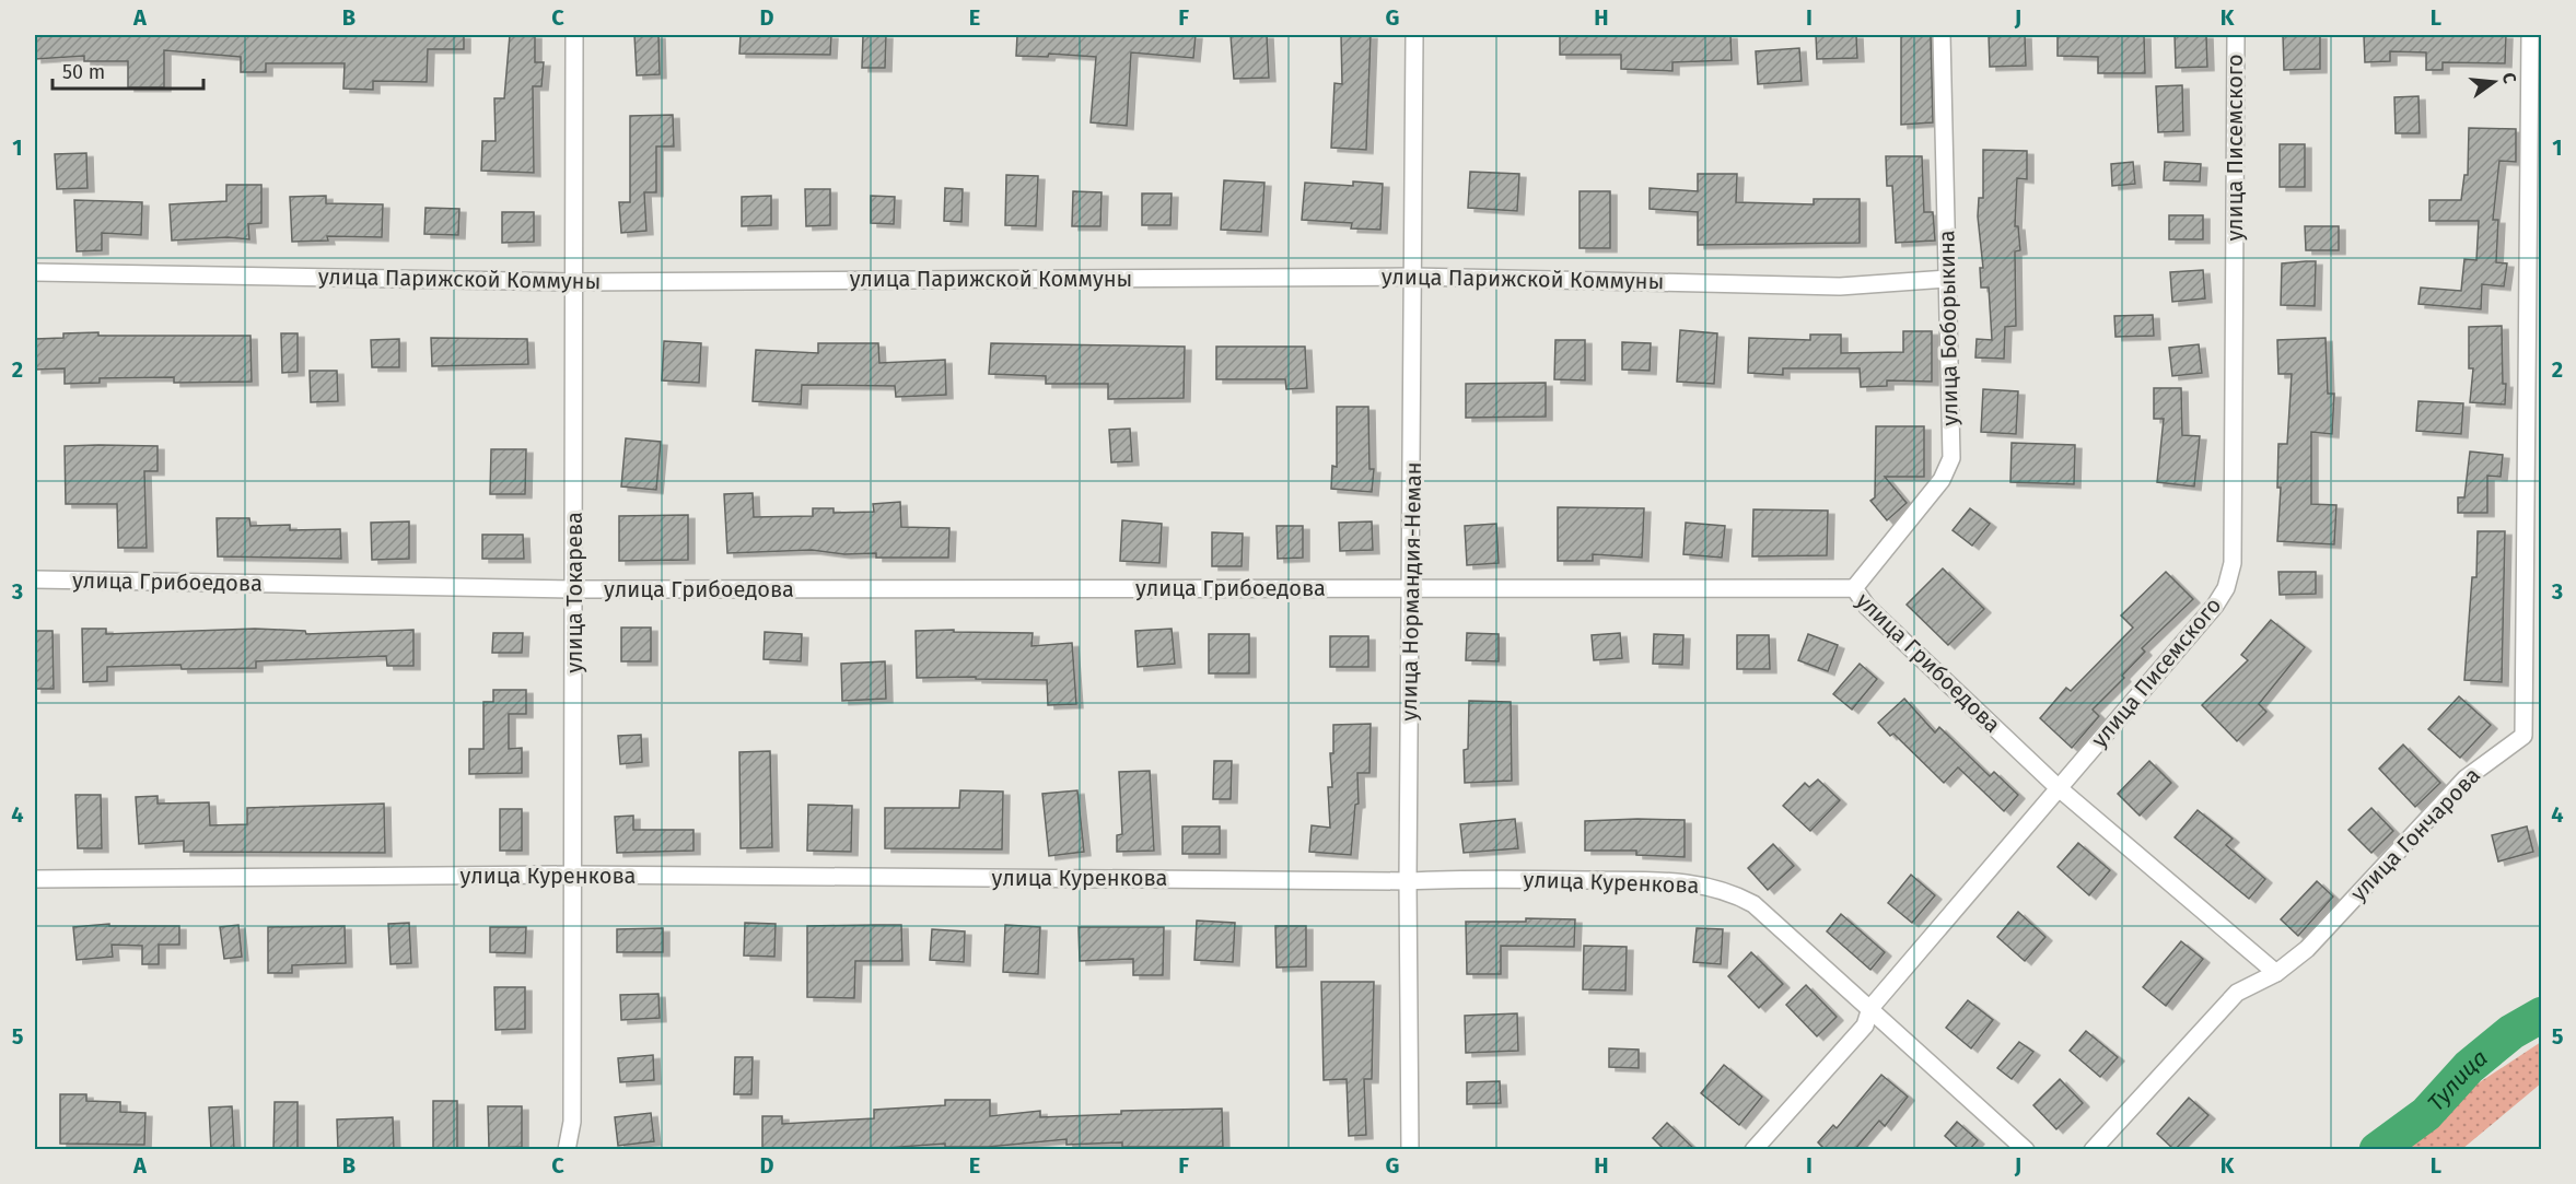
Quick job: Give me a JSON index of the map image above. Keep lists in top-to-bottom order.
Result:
{
  "streets": {
    "street": [
      "улица Писемского",
      "улица Парижской Коммуны",
      "улица Боборыкина",
      "улица Грибоедова",
      "улица Нормандия-Неман",
      "улица Токарева",
      "улица Гончарова",
      "улица Куренкова"
    ]
  },
  "crossings": [
    ["улица Писемского", "улица Грибоедова"],
    ["улица Писемского", "улица Куренкова"],
    ["улица Парижской Коммуны", "улица Боборыкина"],
    ["улица Парижской Коммуны", "улица Нормандия-Неман"],
    ["улица Парижской Коммуны", "улица Токарева"],
    ["улица Боборыкина", "улица Грибоедова"],
    ["улица Грибоедова", "улица Нормандия-Неман"],
    ["улица Грибоедова", "улица Токарева"],
    ["улица Грибоедова", "улица Гончарова"],
    ["улица Нормандия-Неман", "улица Куренкова"],
    ["улица Токарева", "улица Куренкова"]
  ],
  "water": ["Тулица"],
  "scale_bar": "50 m",
  "north": "right",
  "grid": {
    "columns": [
      "A",
      "B",
      "C",
      "D",
      "E",
      "F",
      "G",
      "H",
      "I",
      "J",
      "K",
      "L"
    ],
    "rows": [
      "1",
      "2",
      "3",
      "4",
      "5"
    ]
  }
}
